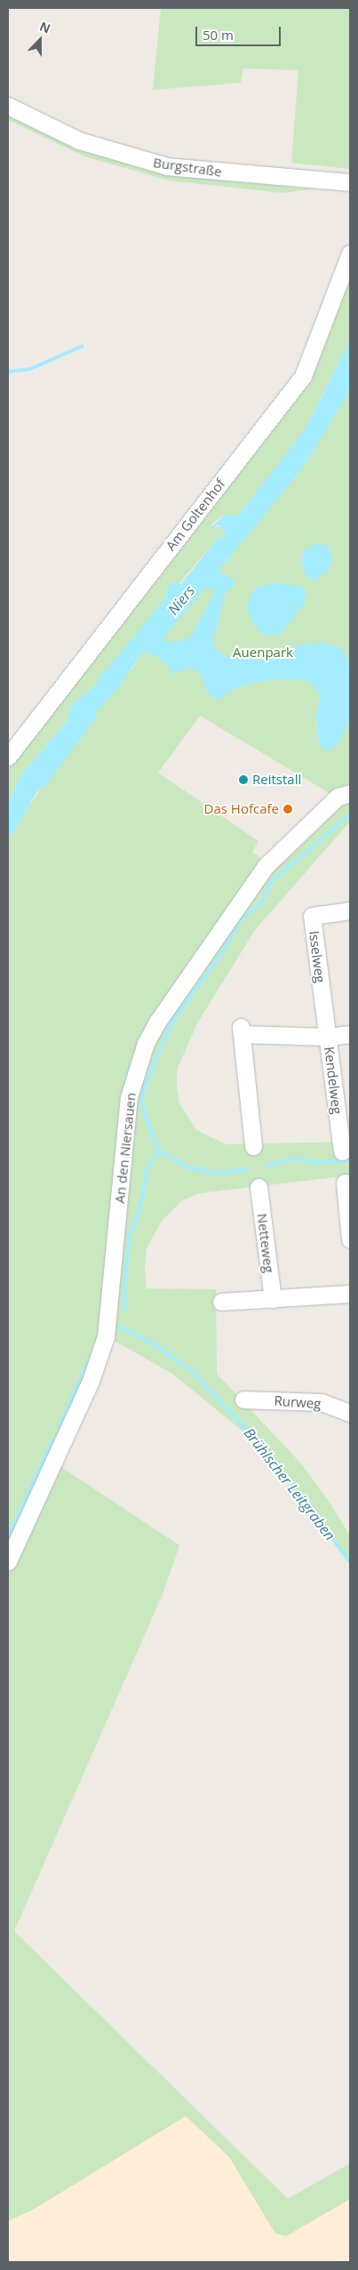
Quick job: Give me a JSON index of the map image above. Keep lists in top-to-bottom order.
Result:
{
  "streets": {
    "street": [
      "Burgstraße",
      "Am Goltenhof",
      "Isselweg",
      "Kendelweg",
      "An den Niersauen",
      "Netteweg",
      "Rurweg"
    ]
  },
  "crossings": [
    ["Isselweg", "Kendelweg"]
  ],
  "water": ["Niers", "Brühlscher Leitgraben"],
  "parks": ["Auenpark"],
  "places": ["Reitstall", "Das Hofcafe"],
  "scale_bar": "50 m",
  "north": "top"
}
